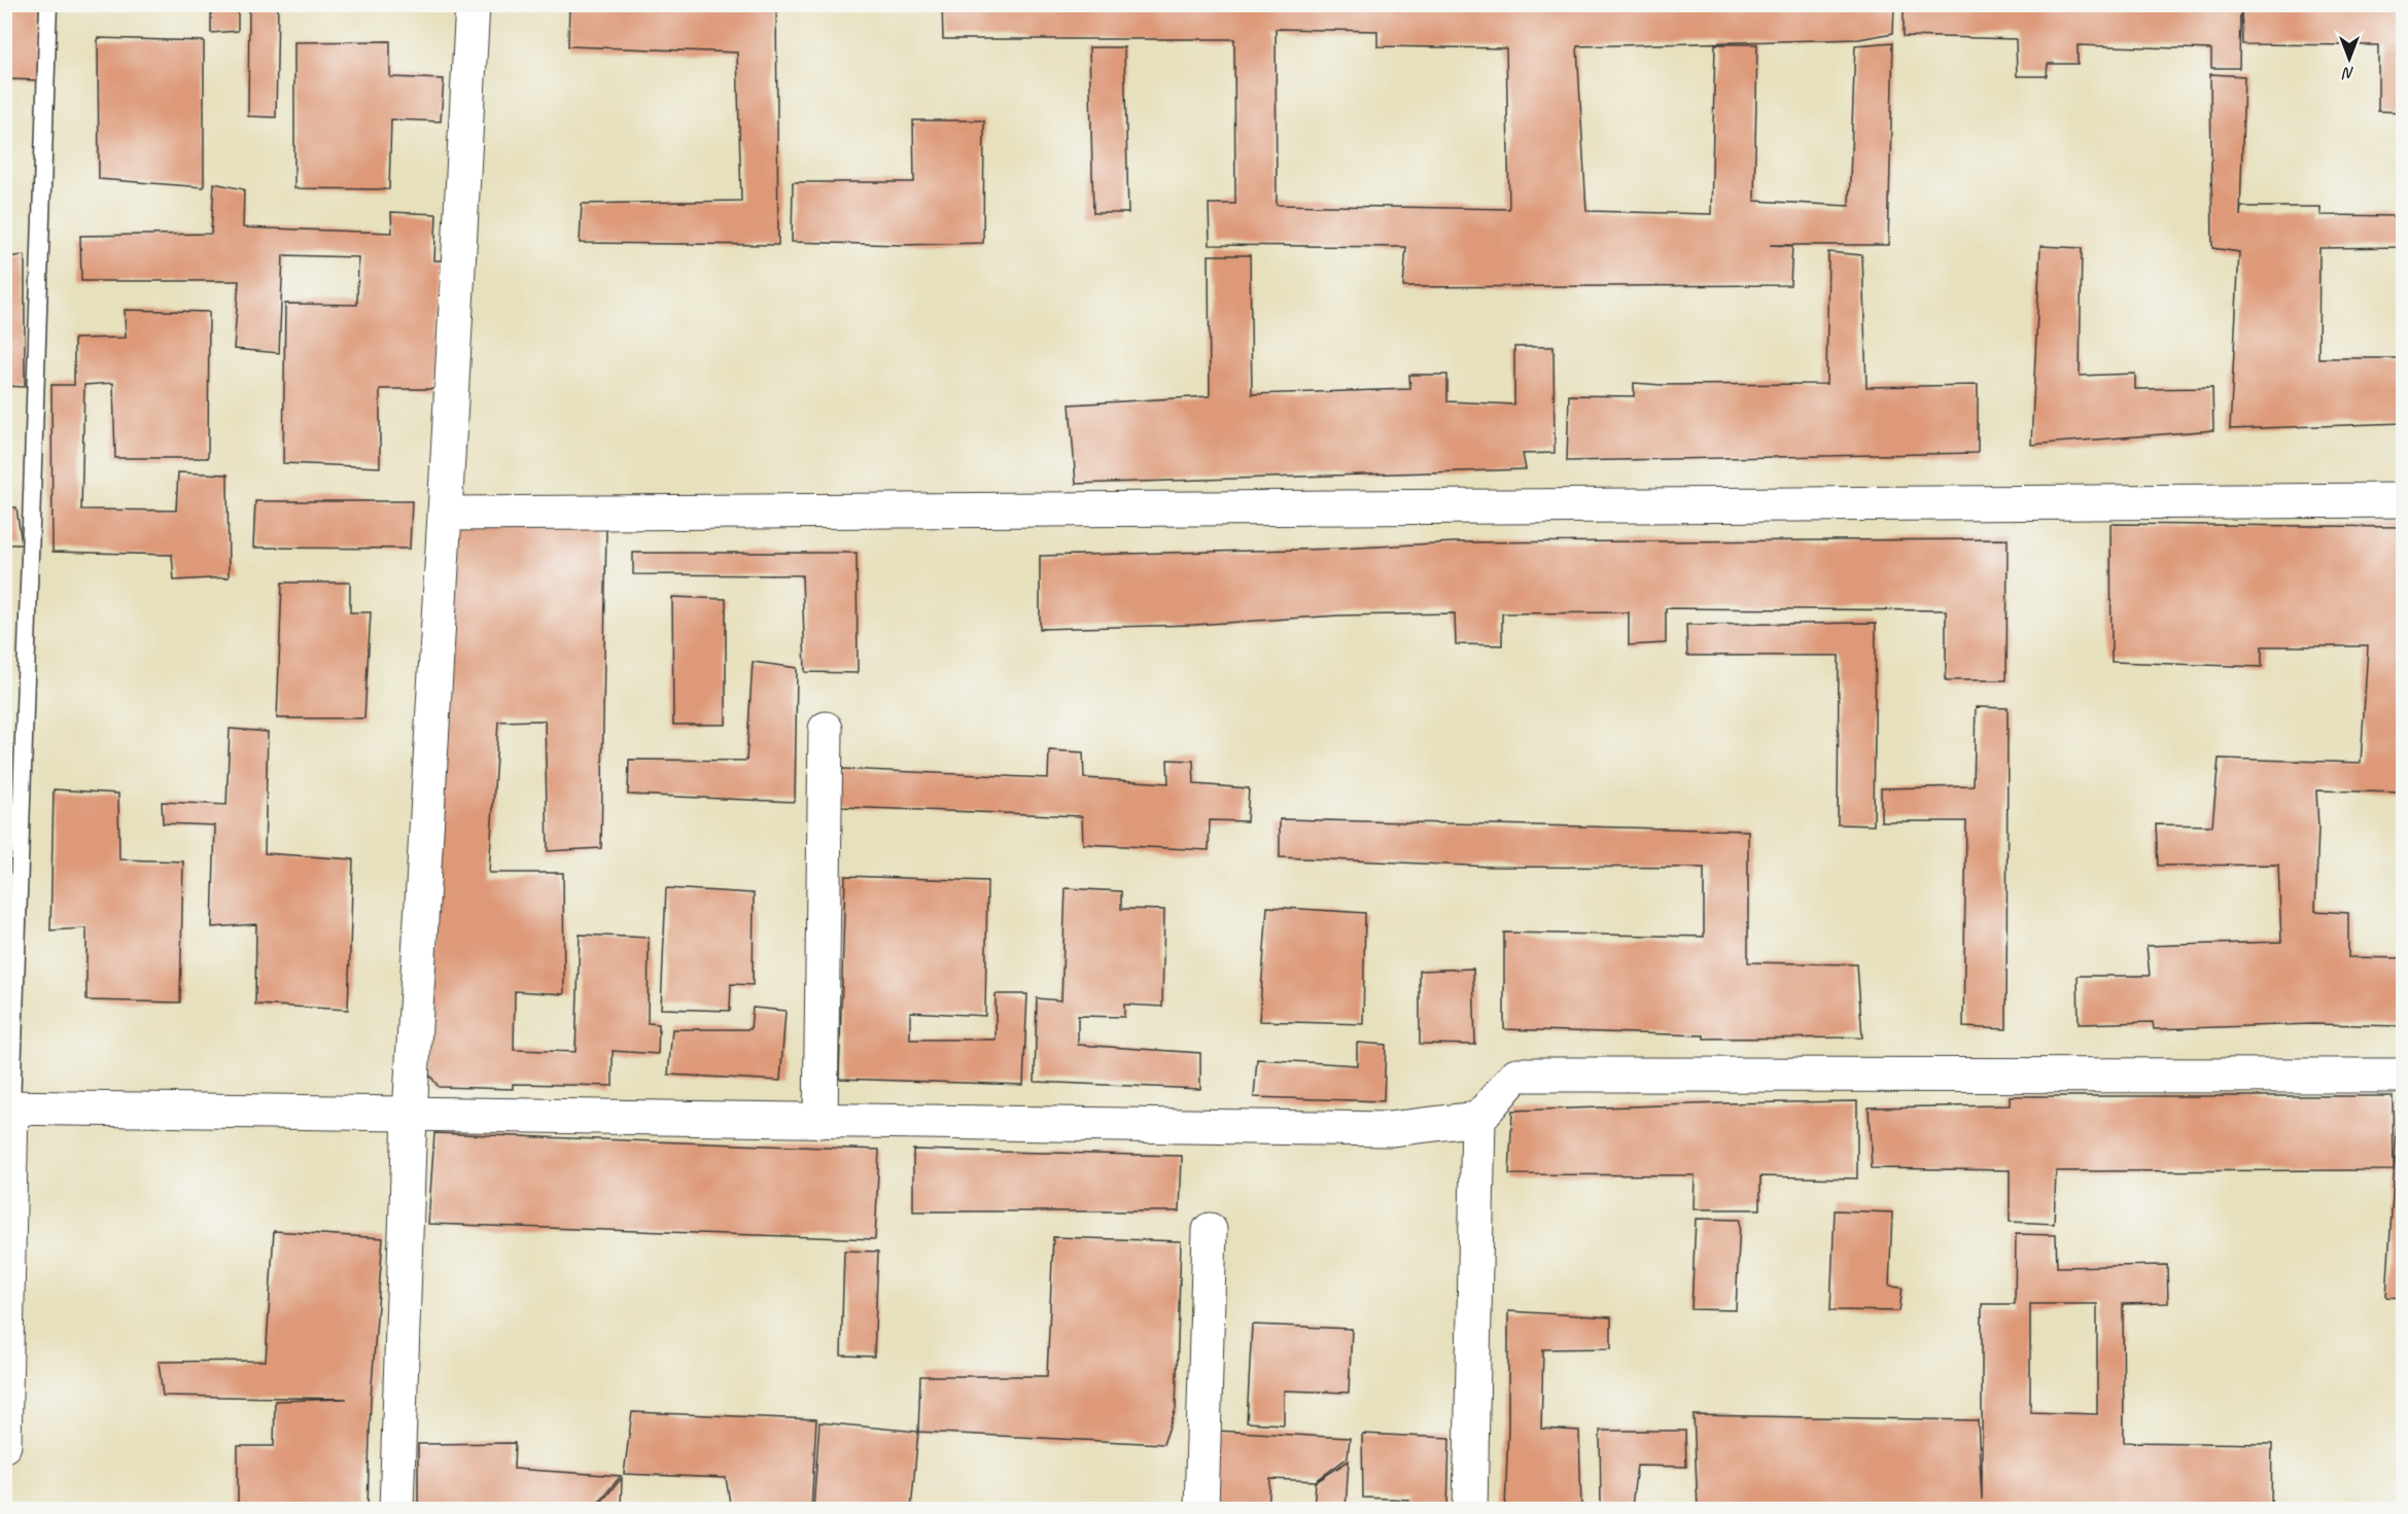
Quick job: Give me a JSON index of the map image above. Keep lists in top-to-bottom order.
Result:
{
  "north": "bottom"
}
